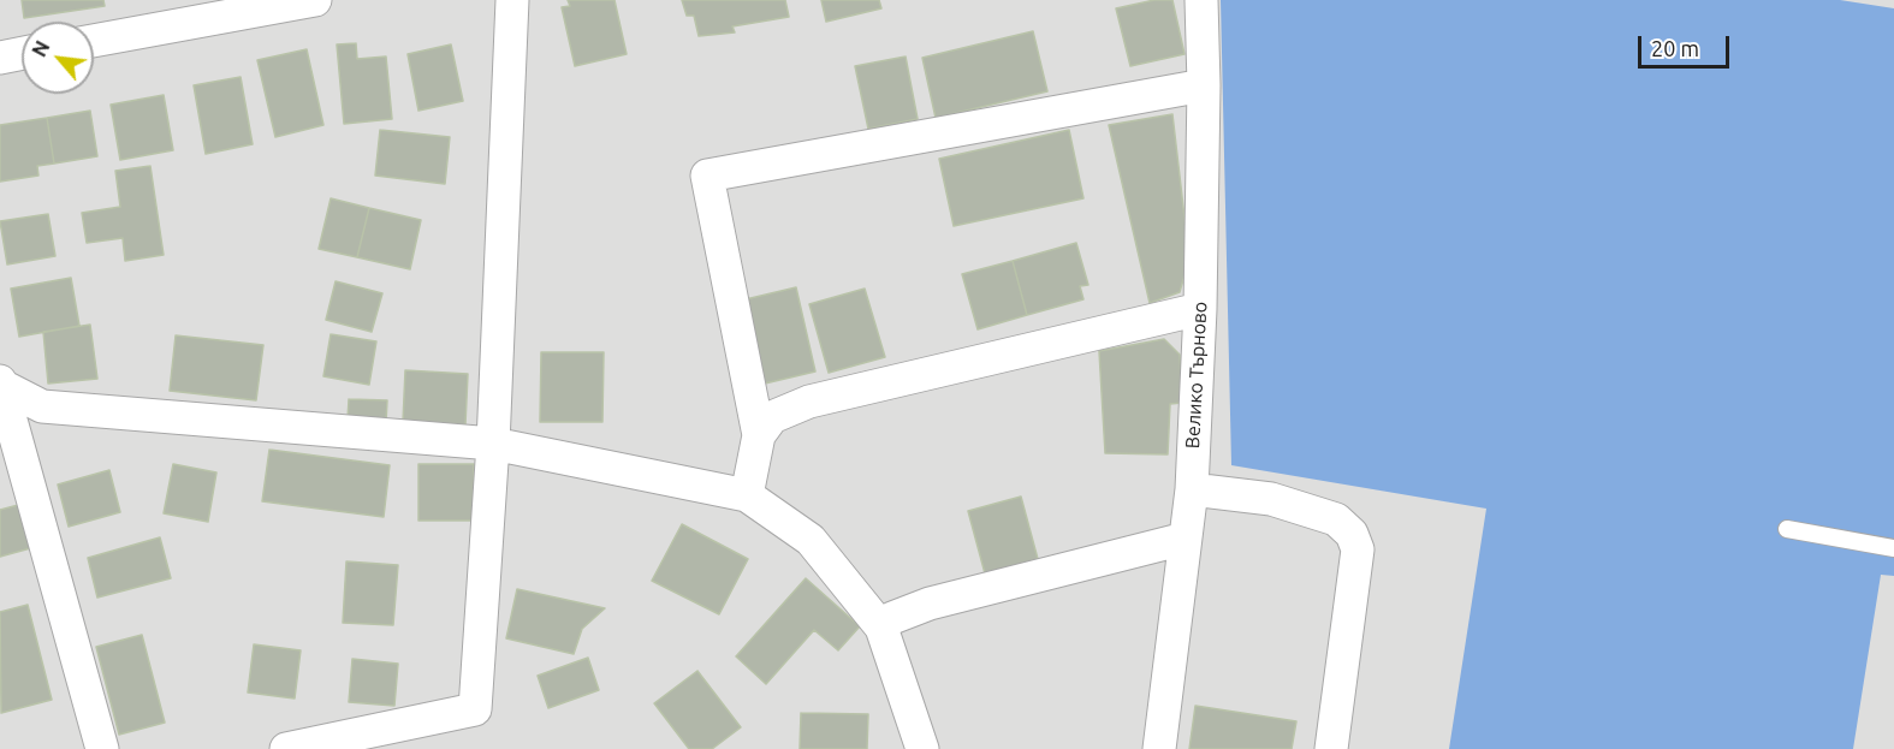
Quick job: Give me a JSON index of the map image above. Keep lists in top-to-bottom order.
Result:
{
  "streets": {
    "street": ["Велико Търново"]
  },
  "scale_bar": "20 m",
  "north": "top left"
}
